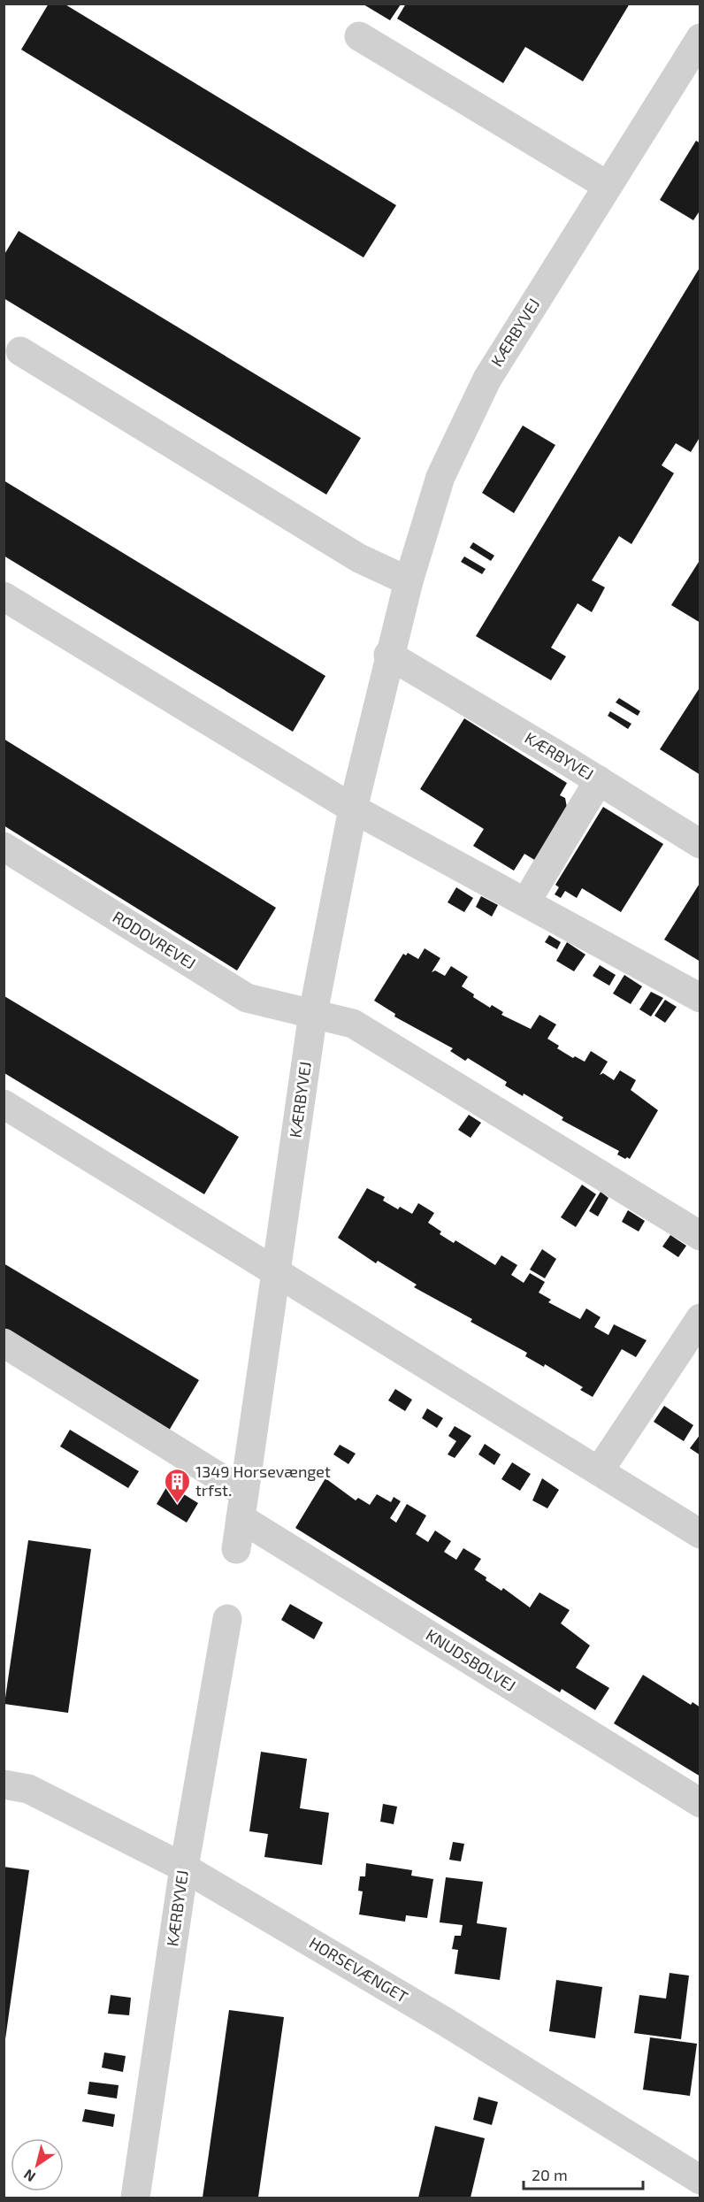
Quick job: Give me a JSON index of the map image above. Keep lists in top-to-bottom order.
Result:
{
  "streets": {
    "street": [
      "KÆRBYVEJ",
      "RØDOVREVEJ",
      "KNUDSBØLVEJ",
      "HORSEVÆNGET"
    ]
  },
  "crossings": [
    ["KÆRBYVEJ", "RØDOVREVEJ"],
    ["KÆRBYVEJ", "KNUDSBØLVEJ"],
    ["KÆRBYVEJ", "HORSEVÆNGET"]
  ],
  "places": {
    "building": ["1349 Horsevænget trfst."]
  },
  "scale_bar": "20 m",
  "north": "bottom left"
}
